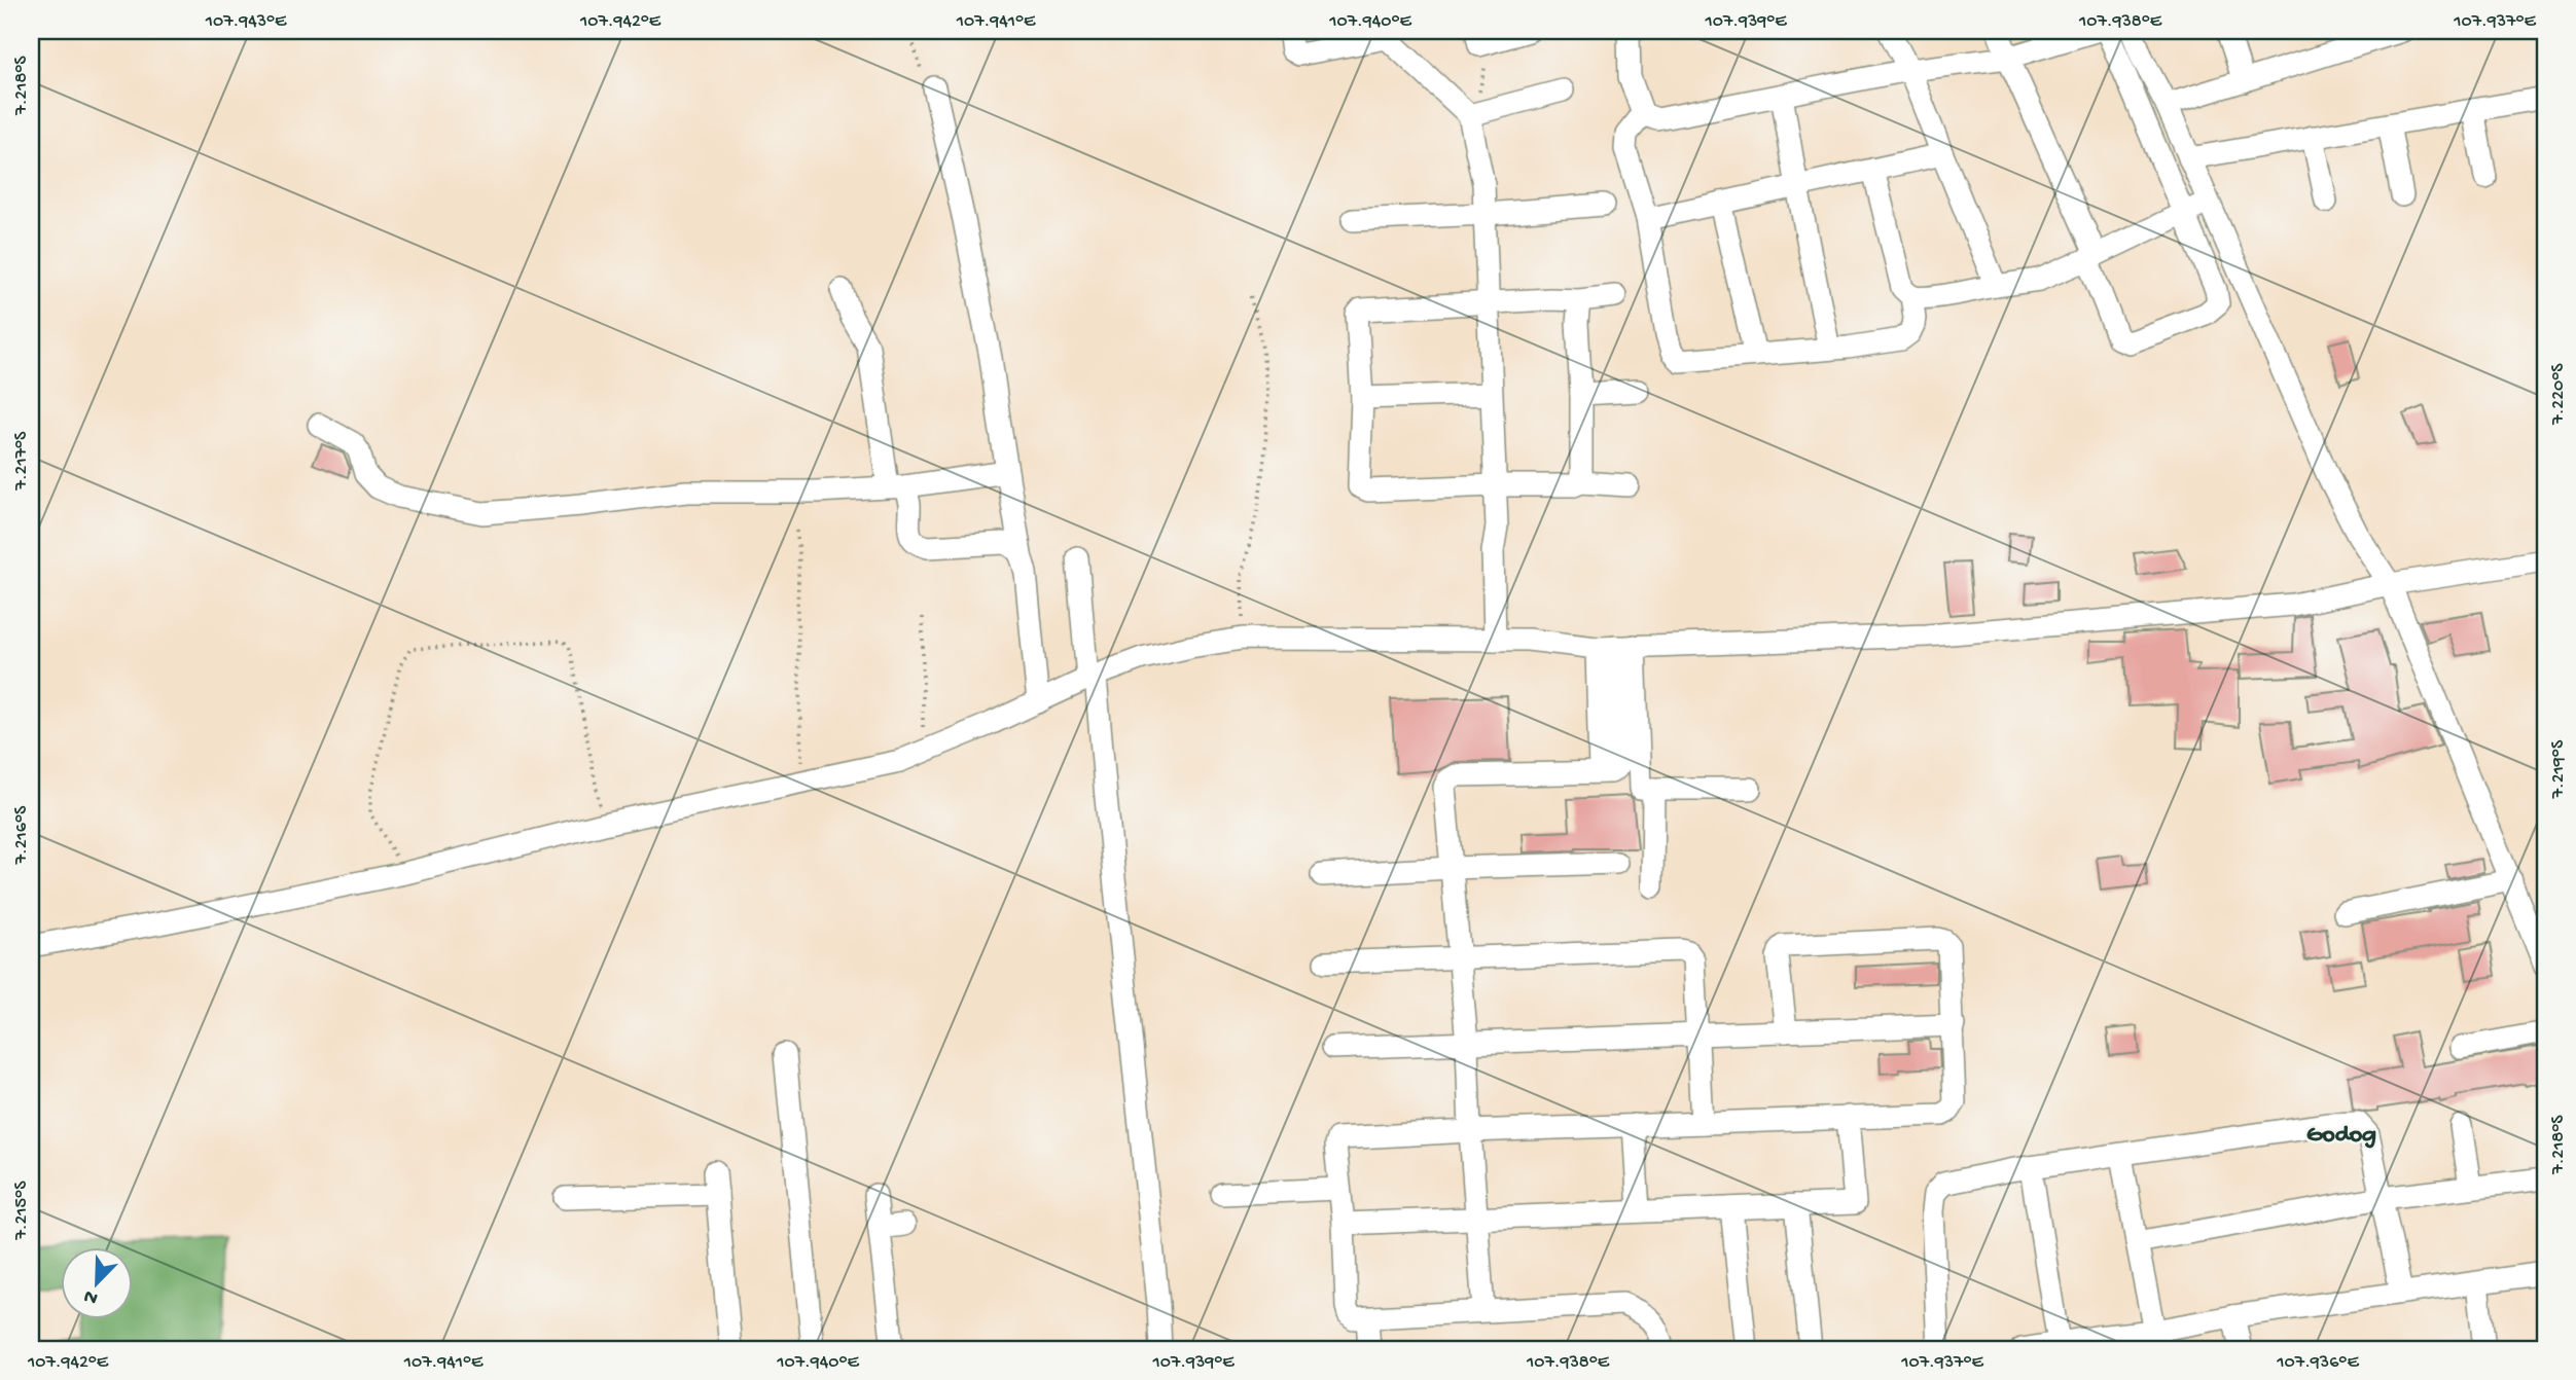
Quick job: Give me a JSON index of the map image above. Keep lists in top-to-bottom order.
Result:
{
  "districts": ["Godog"],
  "north": "bottom left",
  "coordinates": [
    "107.943°E",
    "107.942°E",
    "107.941°E",
    "107.940°E",
    "107.939°E",
    "107.938°E",
    "107.937°E",
    "7.218°S",
    "7.220°S",
    "7.217°S",
    "7.219°S",
    "7.216°S",
    "7.215°S",
    "107.936°E"
  ]
}
